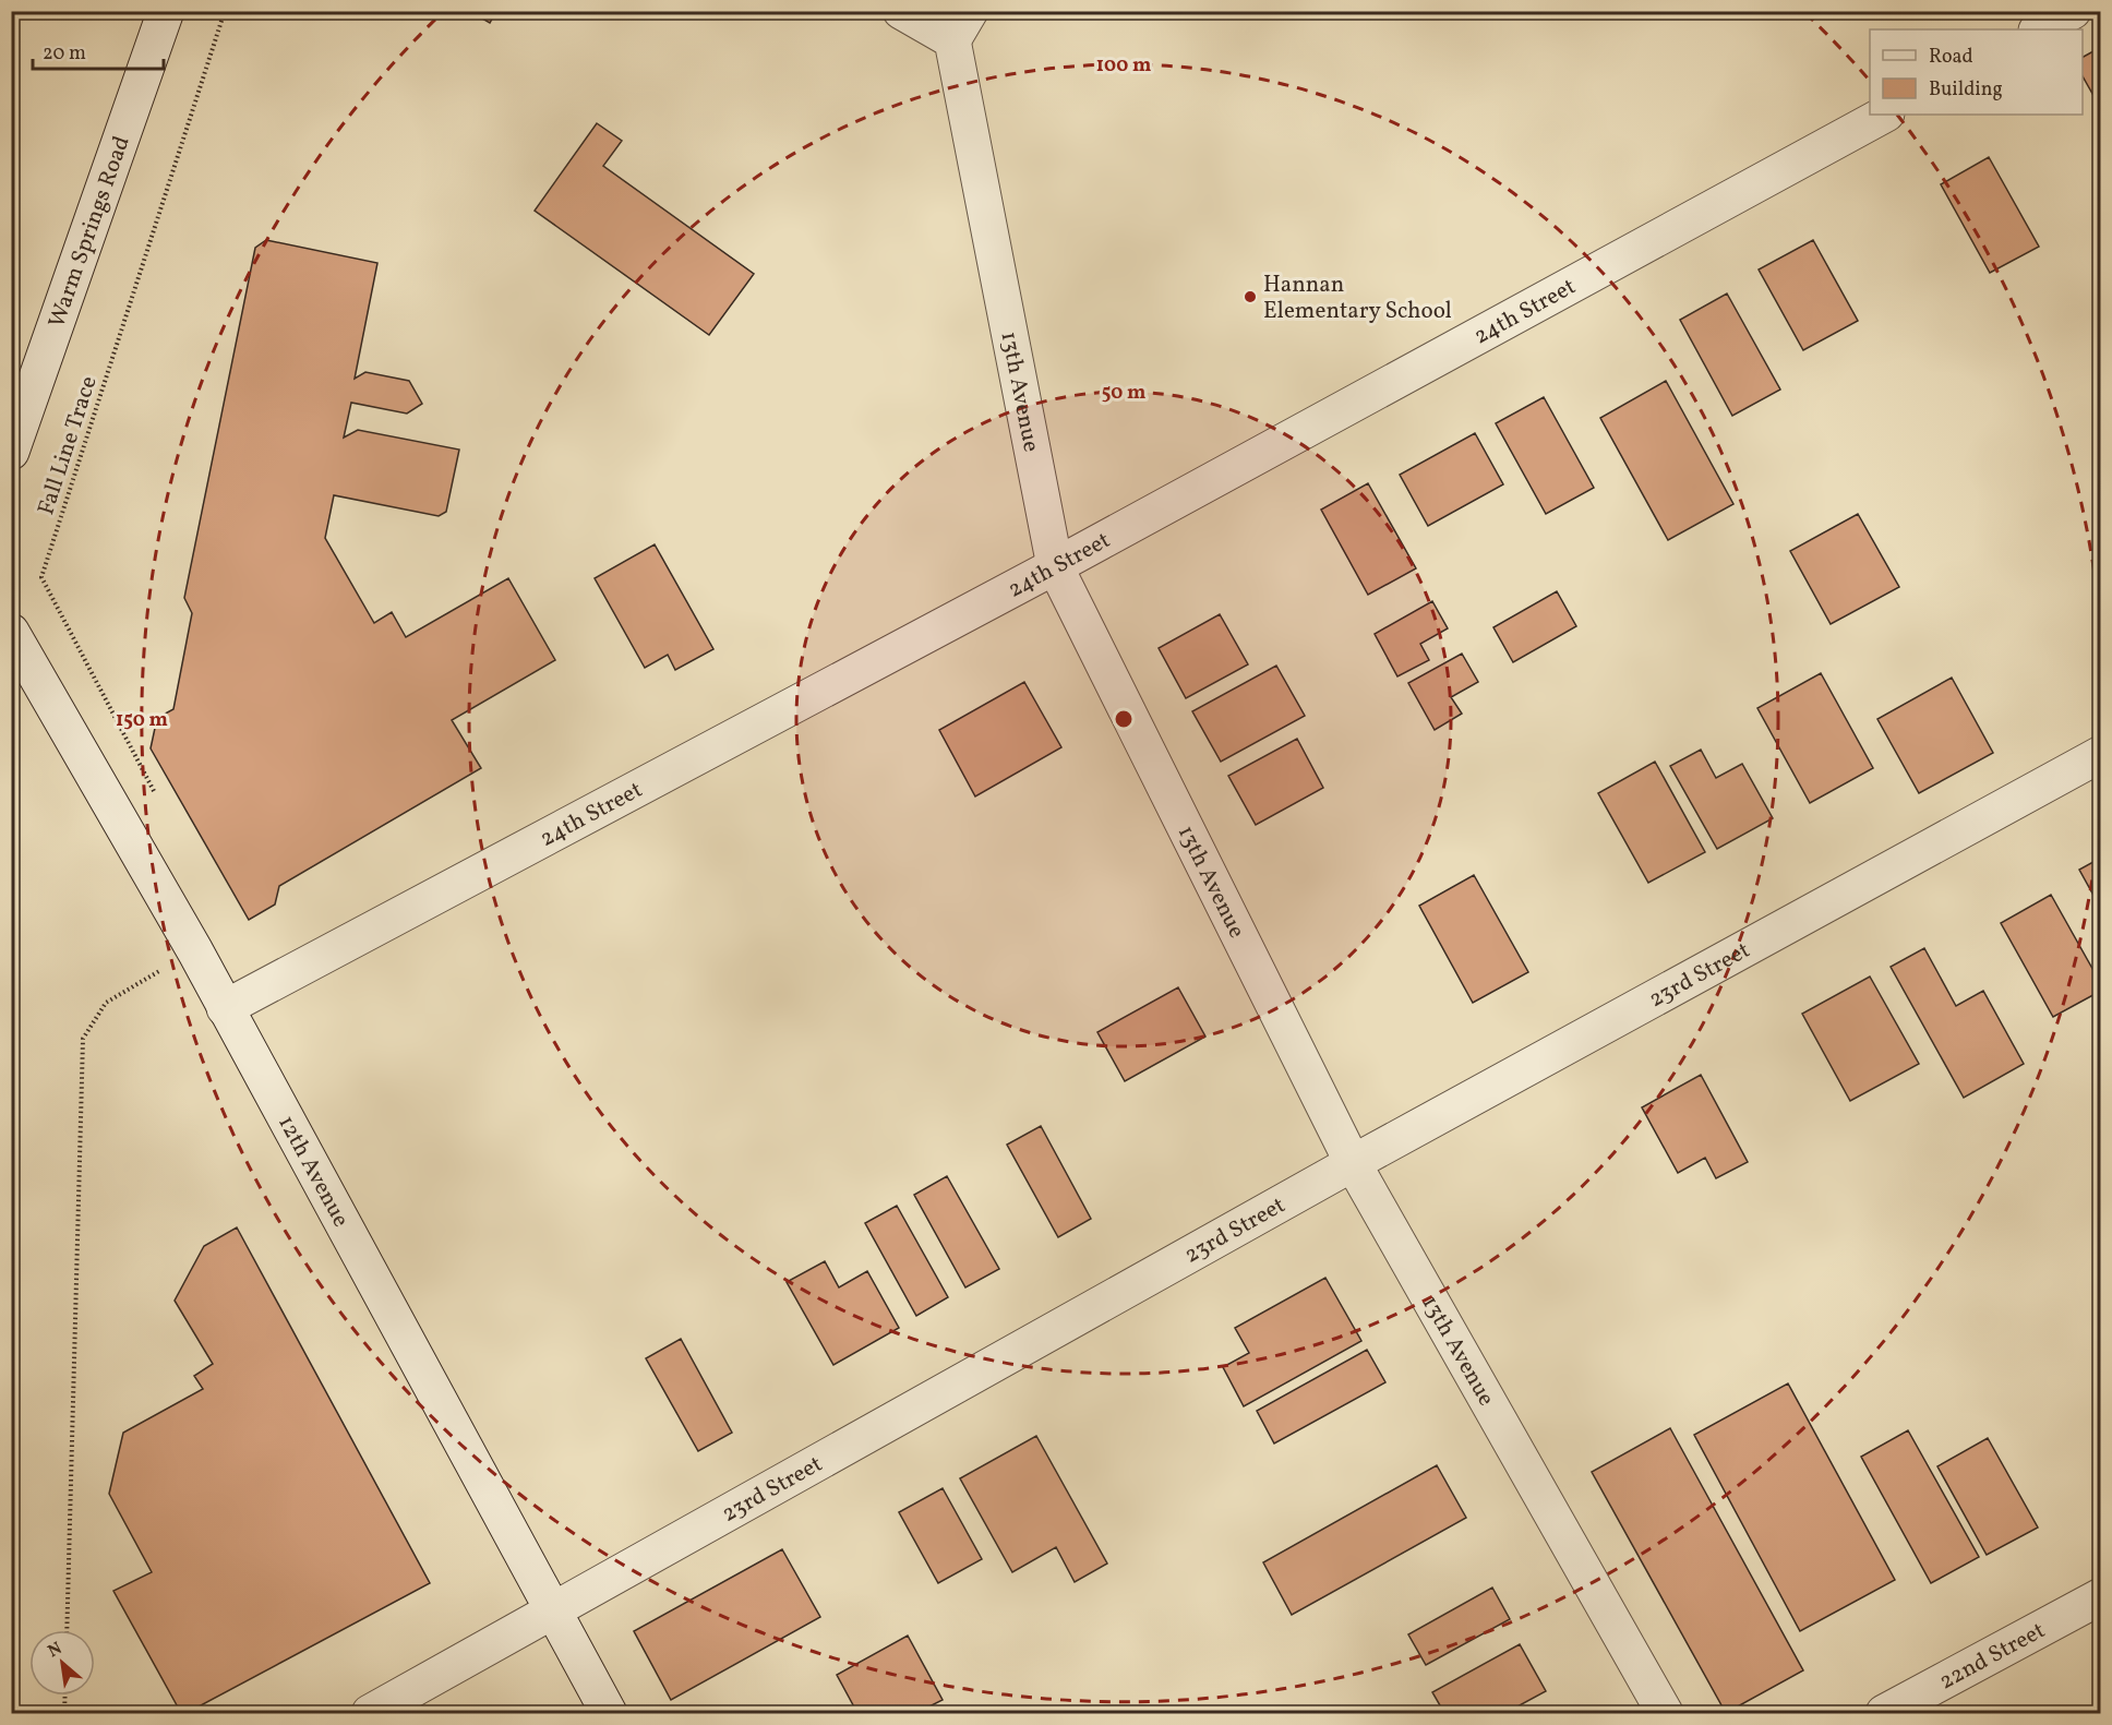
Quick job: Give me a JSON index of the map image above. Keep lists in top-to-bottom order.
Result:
{
  "streets": {
    "street": [
      "Warm Springs Road",
      "24th Street",
      "13th Avenue",
      "23rd Street",
      "12th Avenue",
      "22nd Street"
    ],
    "path": ["Fall Line Trace"]
  },
  "crossings": [
    ["24th Street", "13th Avenue"],
    ["24th Street", "12th Avenue"],
    ["13th Avenue", "23rd Street"],
    ["23rd Street", "12th Avenue"]
  ],
  "places": ["Hannan Elementary School"],
  "legend": ["Road", "Building"],
  "scale_bar": "20 m",
  "north": "top left",
  "rings": ["100 m", "50 m", "150 m"]
}
